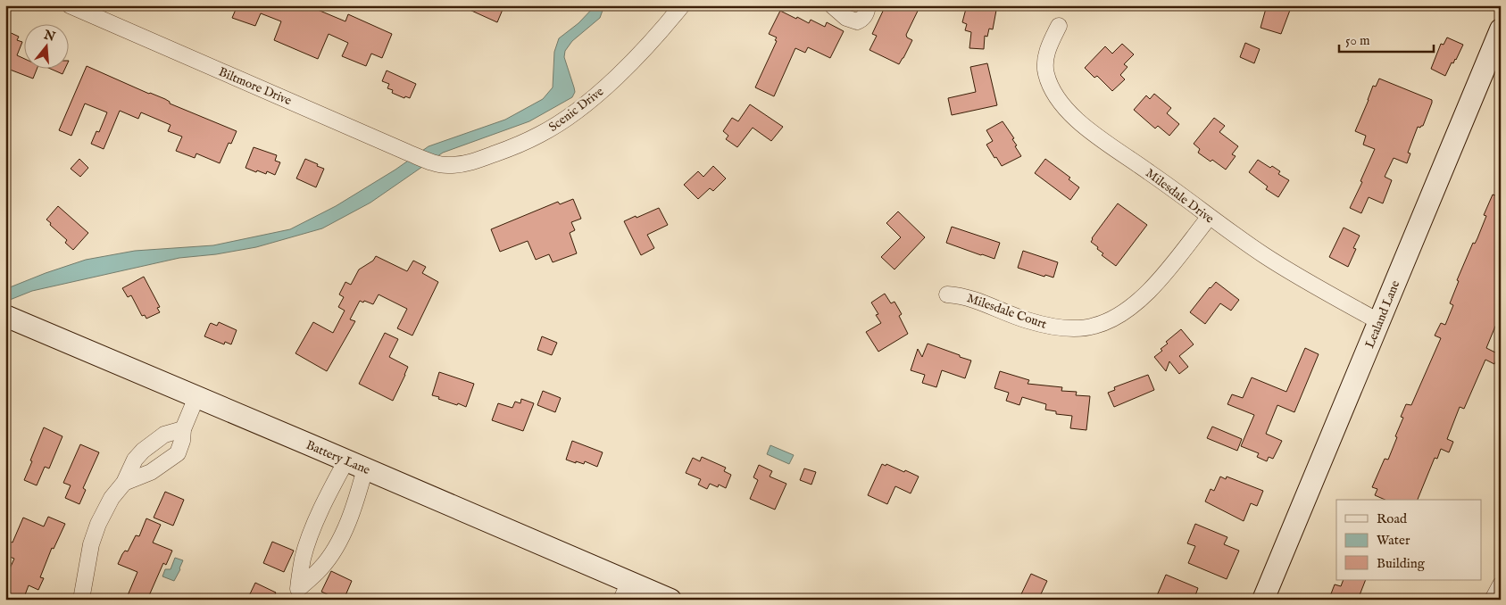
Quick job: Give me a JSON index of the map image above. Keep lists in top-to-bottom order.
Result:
{
  "streets": {
    "main road": ["Lealand Lane", "Battery Lane"],
    "street": [
      "Biltmore Drive",
      "Scenic Drive",
      "Milesdale Drive",
      "Milesdale Court"
    ]
  },
  "crossings": [
    ["Biltmore Drive", "Scenic Drive"],
    ["Milesdale Drive", "Milesdale Court"],
    ["Milesdale Drive", "Lealand Lane"]
  ],
  "legend": ["Road", "Water", "Building"],
  "scale_bar": "50 m",
  "north": "top"
}
